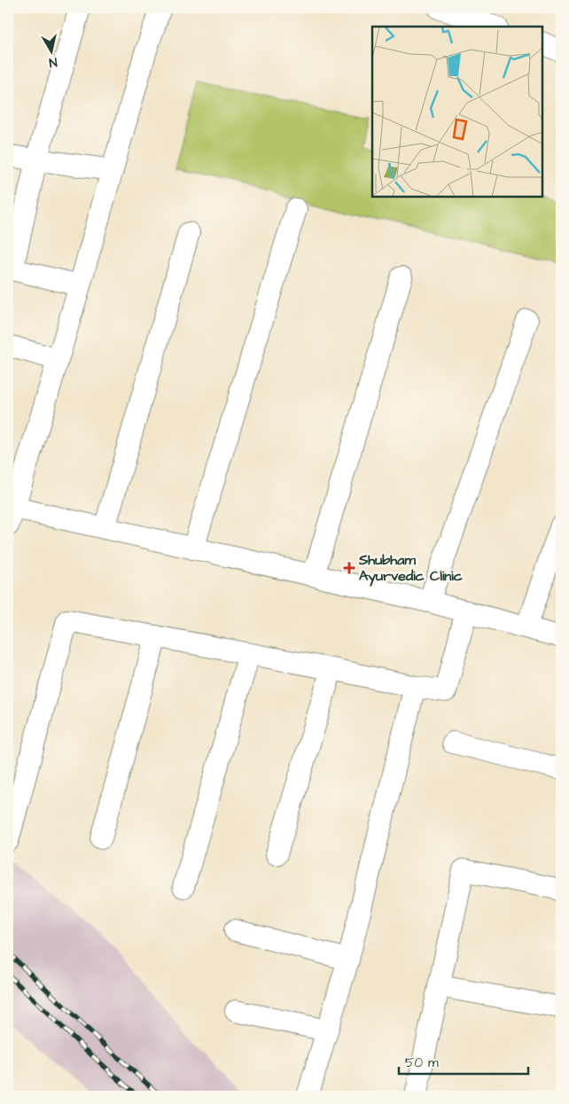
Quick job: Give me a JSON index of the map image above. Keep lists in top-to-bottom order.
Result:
{
  "places": {
    "health": ["Shubham Ayurvedic Clinic"]
  },
  "scale_bar": "50 m",
  "north": "bottom"
}
